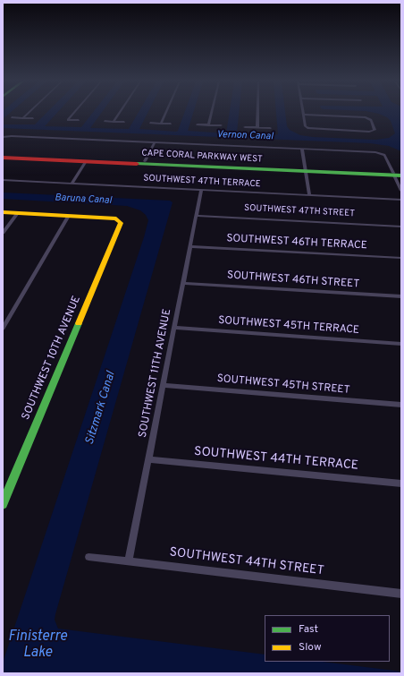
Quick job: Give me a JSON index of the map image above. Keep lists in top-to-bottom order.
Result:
{
  "streets": {
    "main road": ["CAPE CORAL PARKWAY WEST", "SOUTHWEST 10TH AVENUE"],
    "street": [
      "SOUTHWEST 47TH TERRACE",
      "SOUTHWEST 47TH STREET",
      "SOUTHWEST 46TH TERRACE",
      "SOUTHWEST 46TH STREET",
      "SOUTHWEST 45TH TERRACE",
      "SOUTHWEST 11TH AVENUE",
      "SOUTHWEST 45TH STREET",
      "SOUTHWEST 44TH TERRACE",
      "SOUTHWEST 44TH STREET"
    ]
  },
  "crossings": [
    ["SOUTHWEST 47TH TERRACE", "SOUTHWEST 11TH AVENUE"],
    ["SOUTHWEST 47TH STREET", "SOUTHWEST 11TH AVENUE"],
    ["SOUTHWEST 46TH TERRACE", "SOUTHWEST 11TH AVENUE"],
    ["SOUTHWEST 46TH STREET", "SOUTHWEST 11TH AVENUE"],
    ["SOUTHWEST 45TH TERRACE", "SOUTHWEST 11TH AVENUE"],
    ["SOUTHWEST 11TH AVENUE", "SOUTHWEST 45TH STREET"],
    ["SOUTHWEST 11TH AVENUE", "SOUTHWEST 44TH TERRACE"],
    ["SOUTHWEST 11TH AVENUE", "SOUTHWEST 44TH STREET"]
  ],
  "water": [
    "Vernon Canal",
    "Baruna Canal",
    "Sitzmark Canal",
    "Finisterre Lake"
  ],
  "legend": ["Fast", "Slow"]
}
